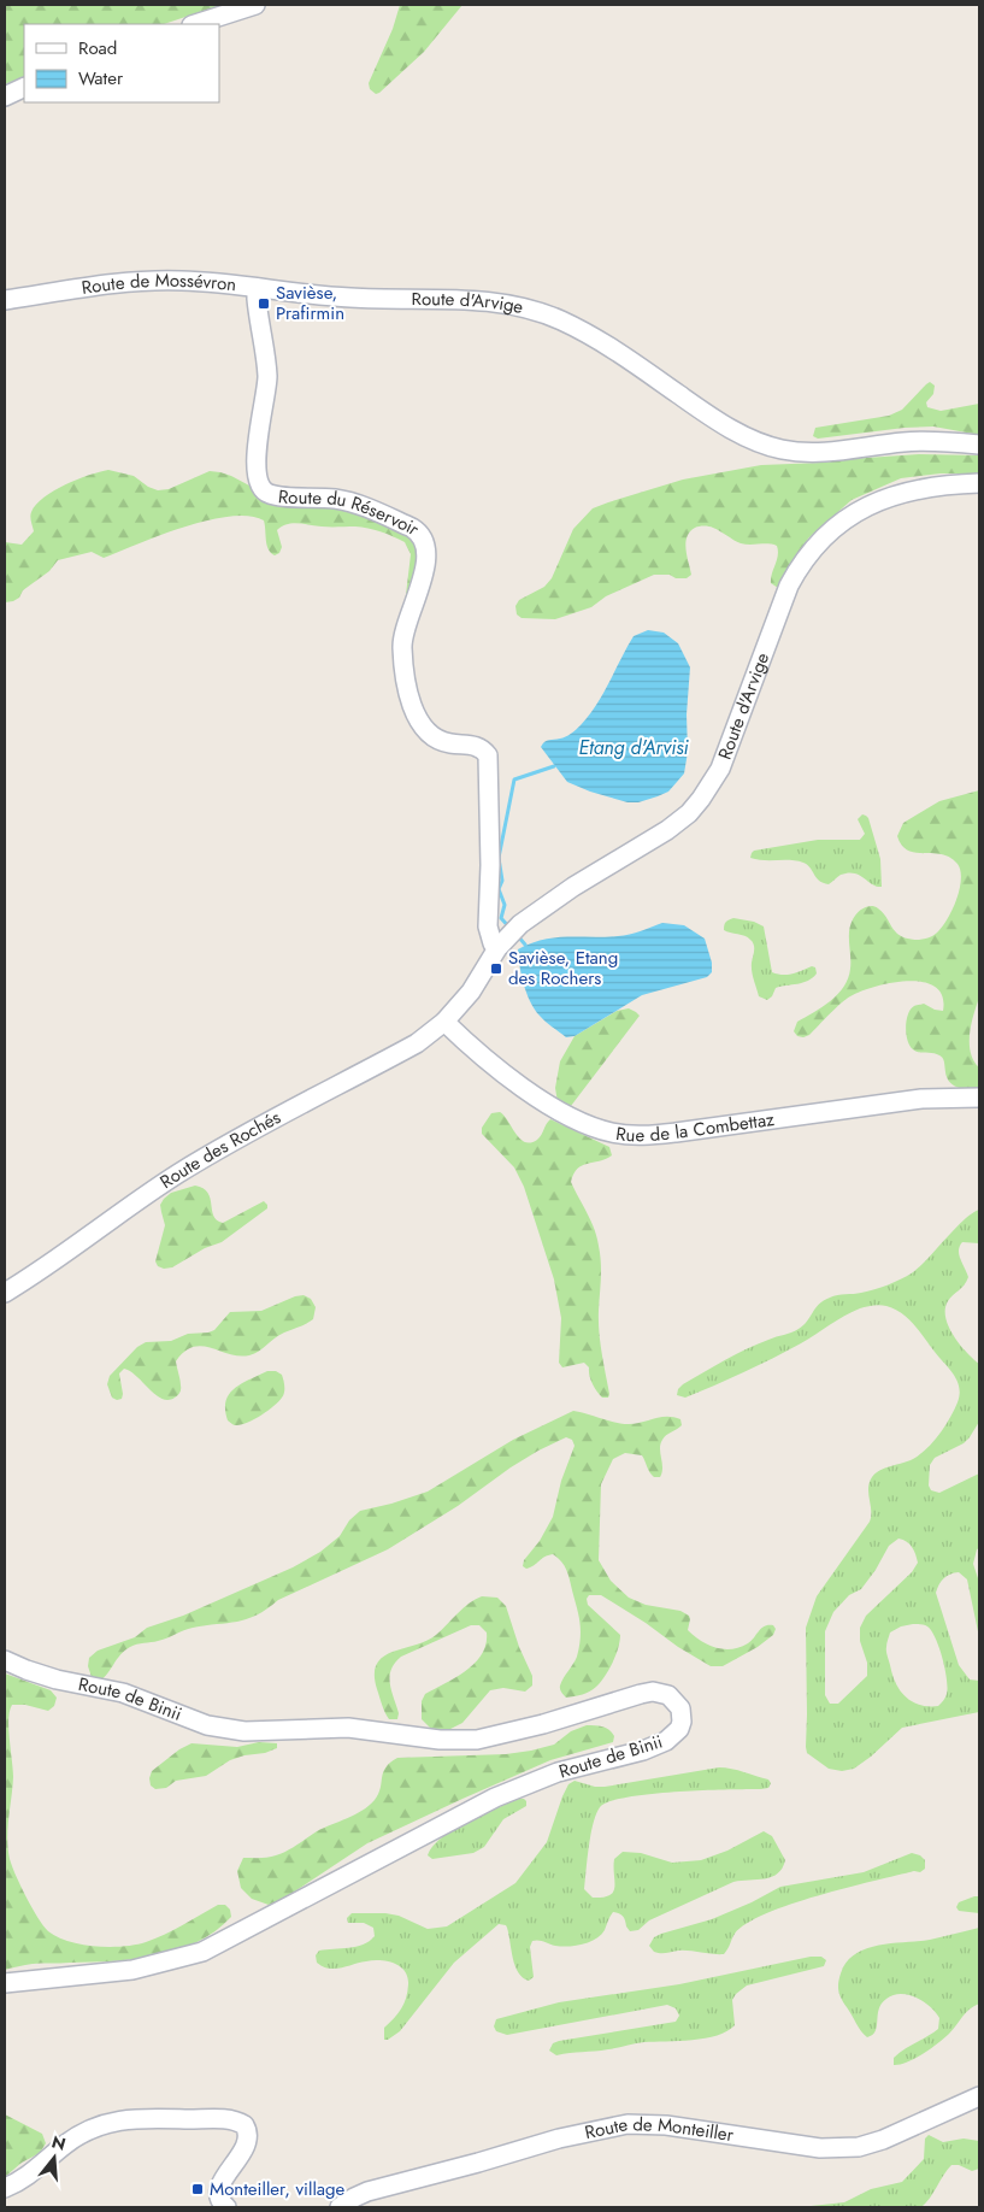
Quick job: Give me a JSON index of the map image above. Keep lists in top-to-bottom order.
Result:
{
  "streets": {
    "street": [
      "Route de Mossévron",
      "Route d'Arvige",
      "Route du Réservoir",
      "Rue de la Combettaz",
      "Route des Rochés",
      "Route de Binii",
      "Route de Monteiller"
    ]
  },
  "crossings": [
    ["Route de Mossévron", "Route d'Arvige"],
    ["Route de Mossévron", "Route du Réservoir"],
    ["Route d'Arvige", "Route du Réservoir"],
    ["Route d'Arvige", "Rue de la Combettaz"],
    ["Route d'Arvige", "Route des Rochés"],
    ["Rue de la Combettaz", "Route des Rochés"]
  ],
  "water": ["Etang d'Arvisi"],
  "places": {
    "transit": ["Savièse, Prafirmin", "Savièse, Etang des Rochers", "Monteiller, village"]
  },
  "legend": ["Road", "Water"],
  "north": "top"
}
